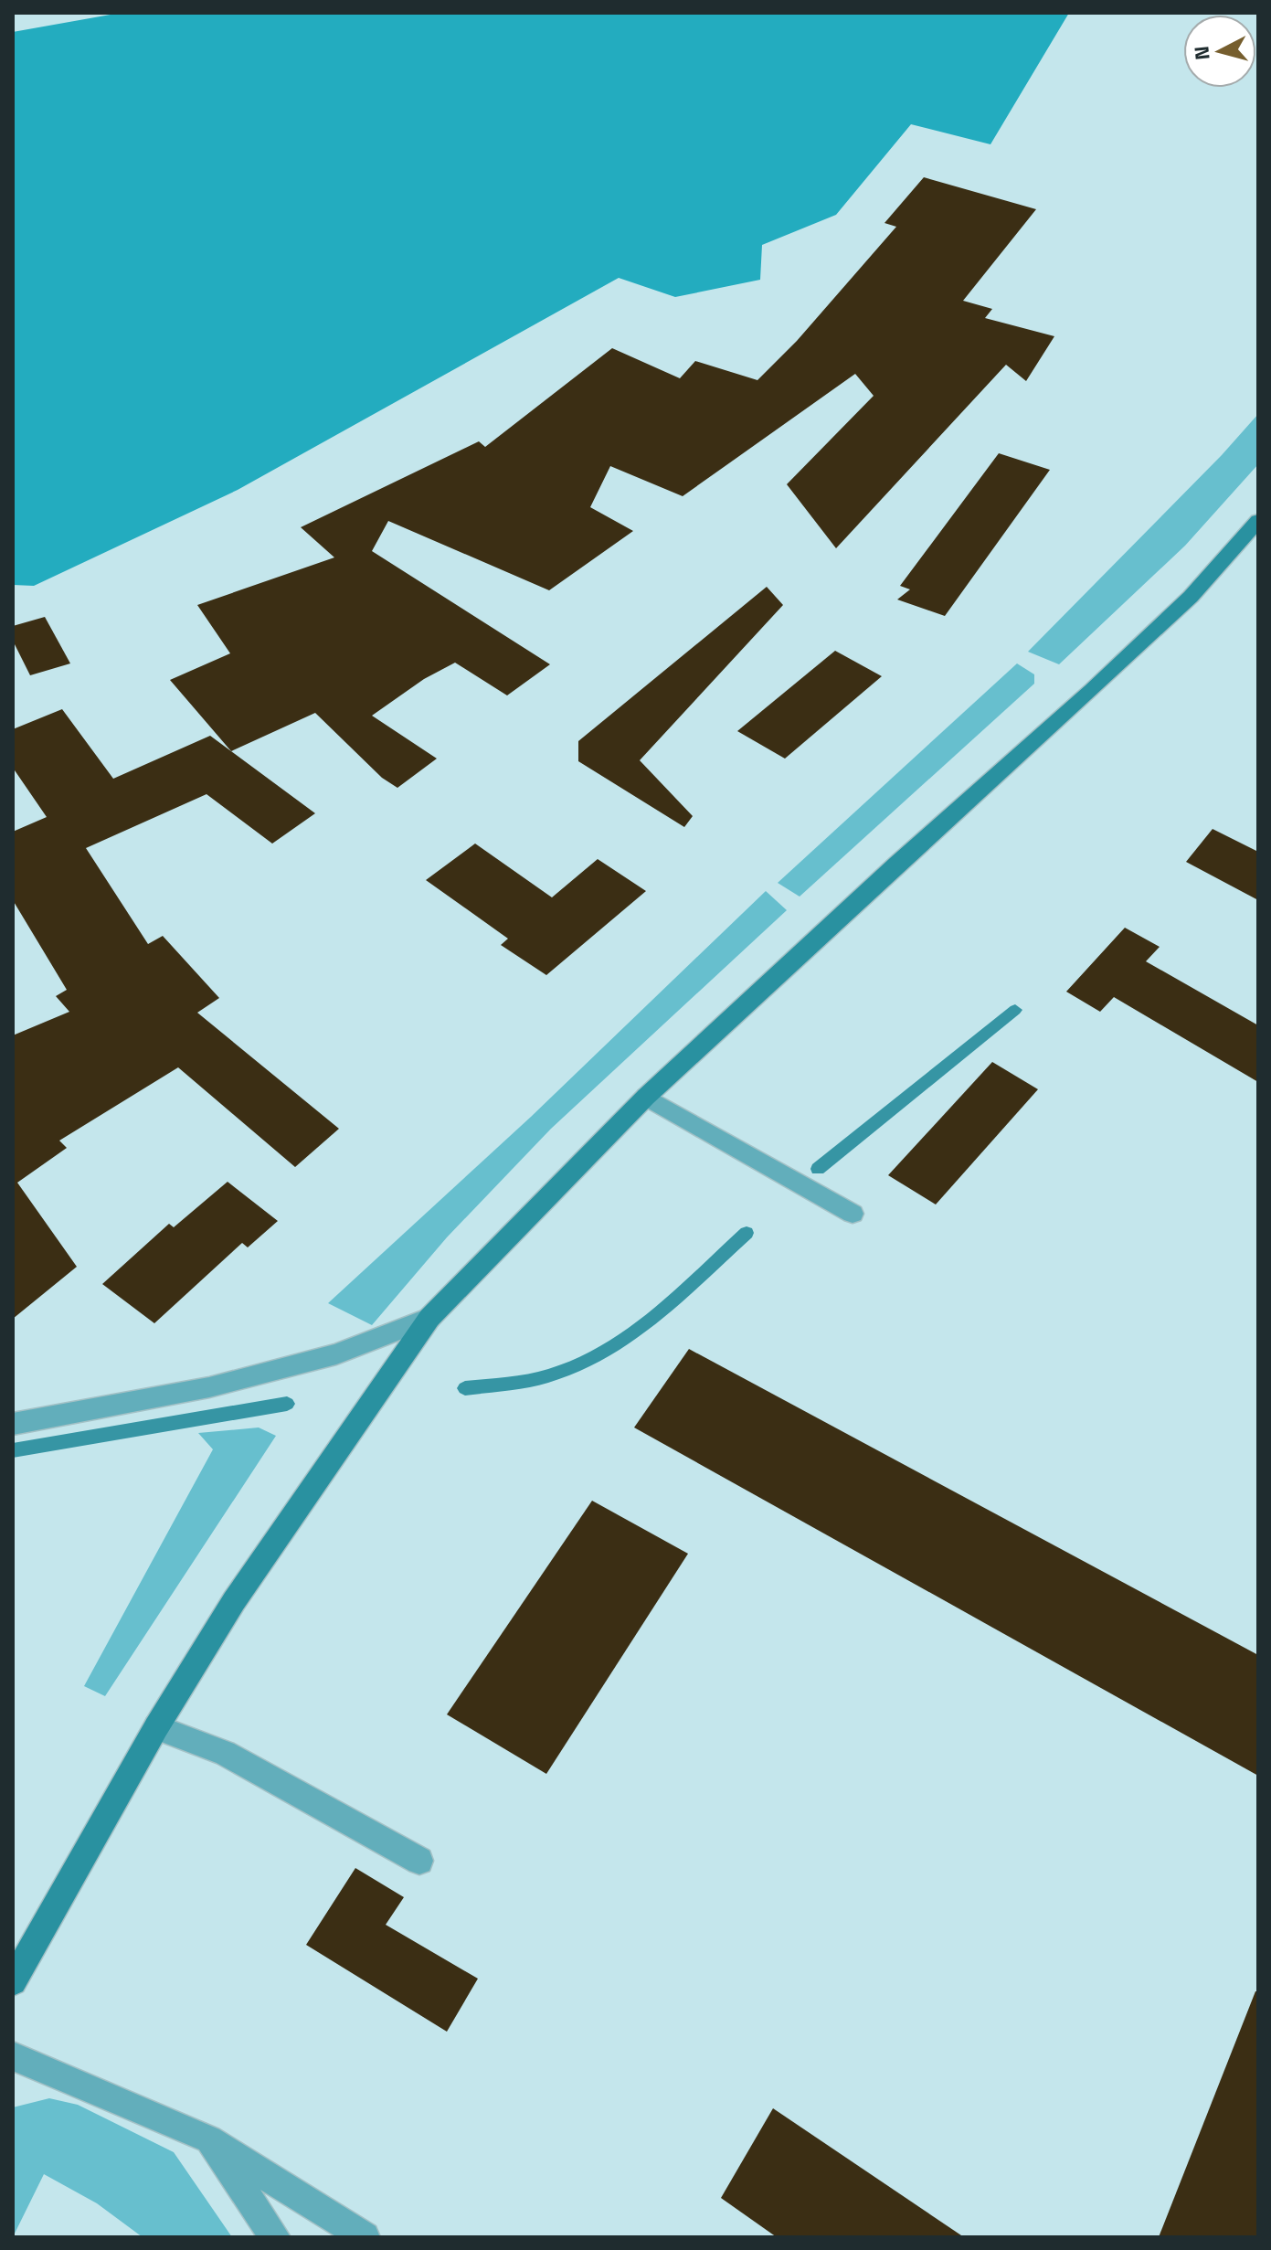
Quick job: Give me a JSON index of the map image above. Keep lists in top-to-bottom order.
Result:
{
  "north": "left"
}
